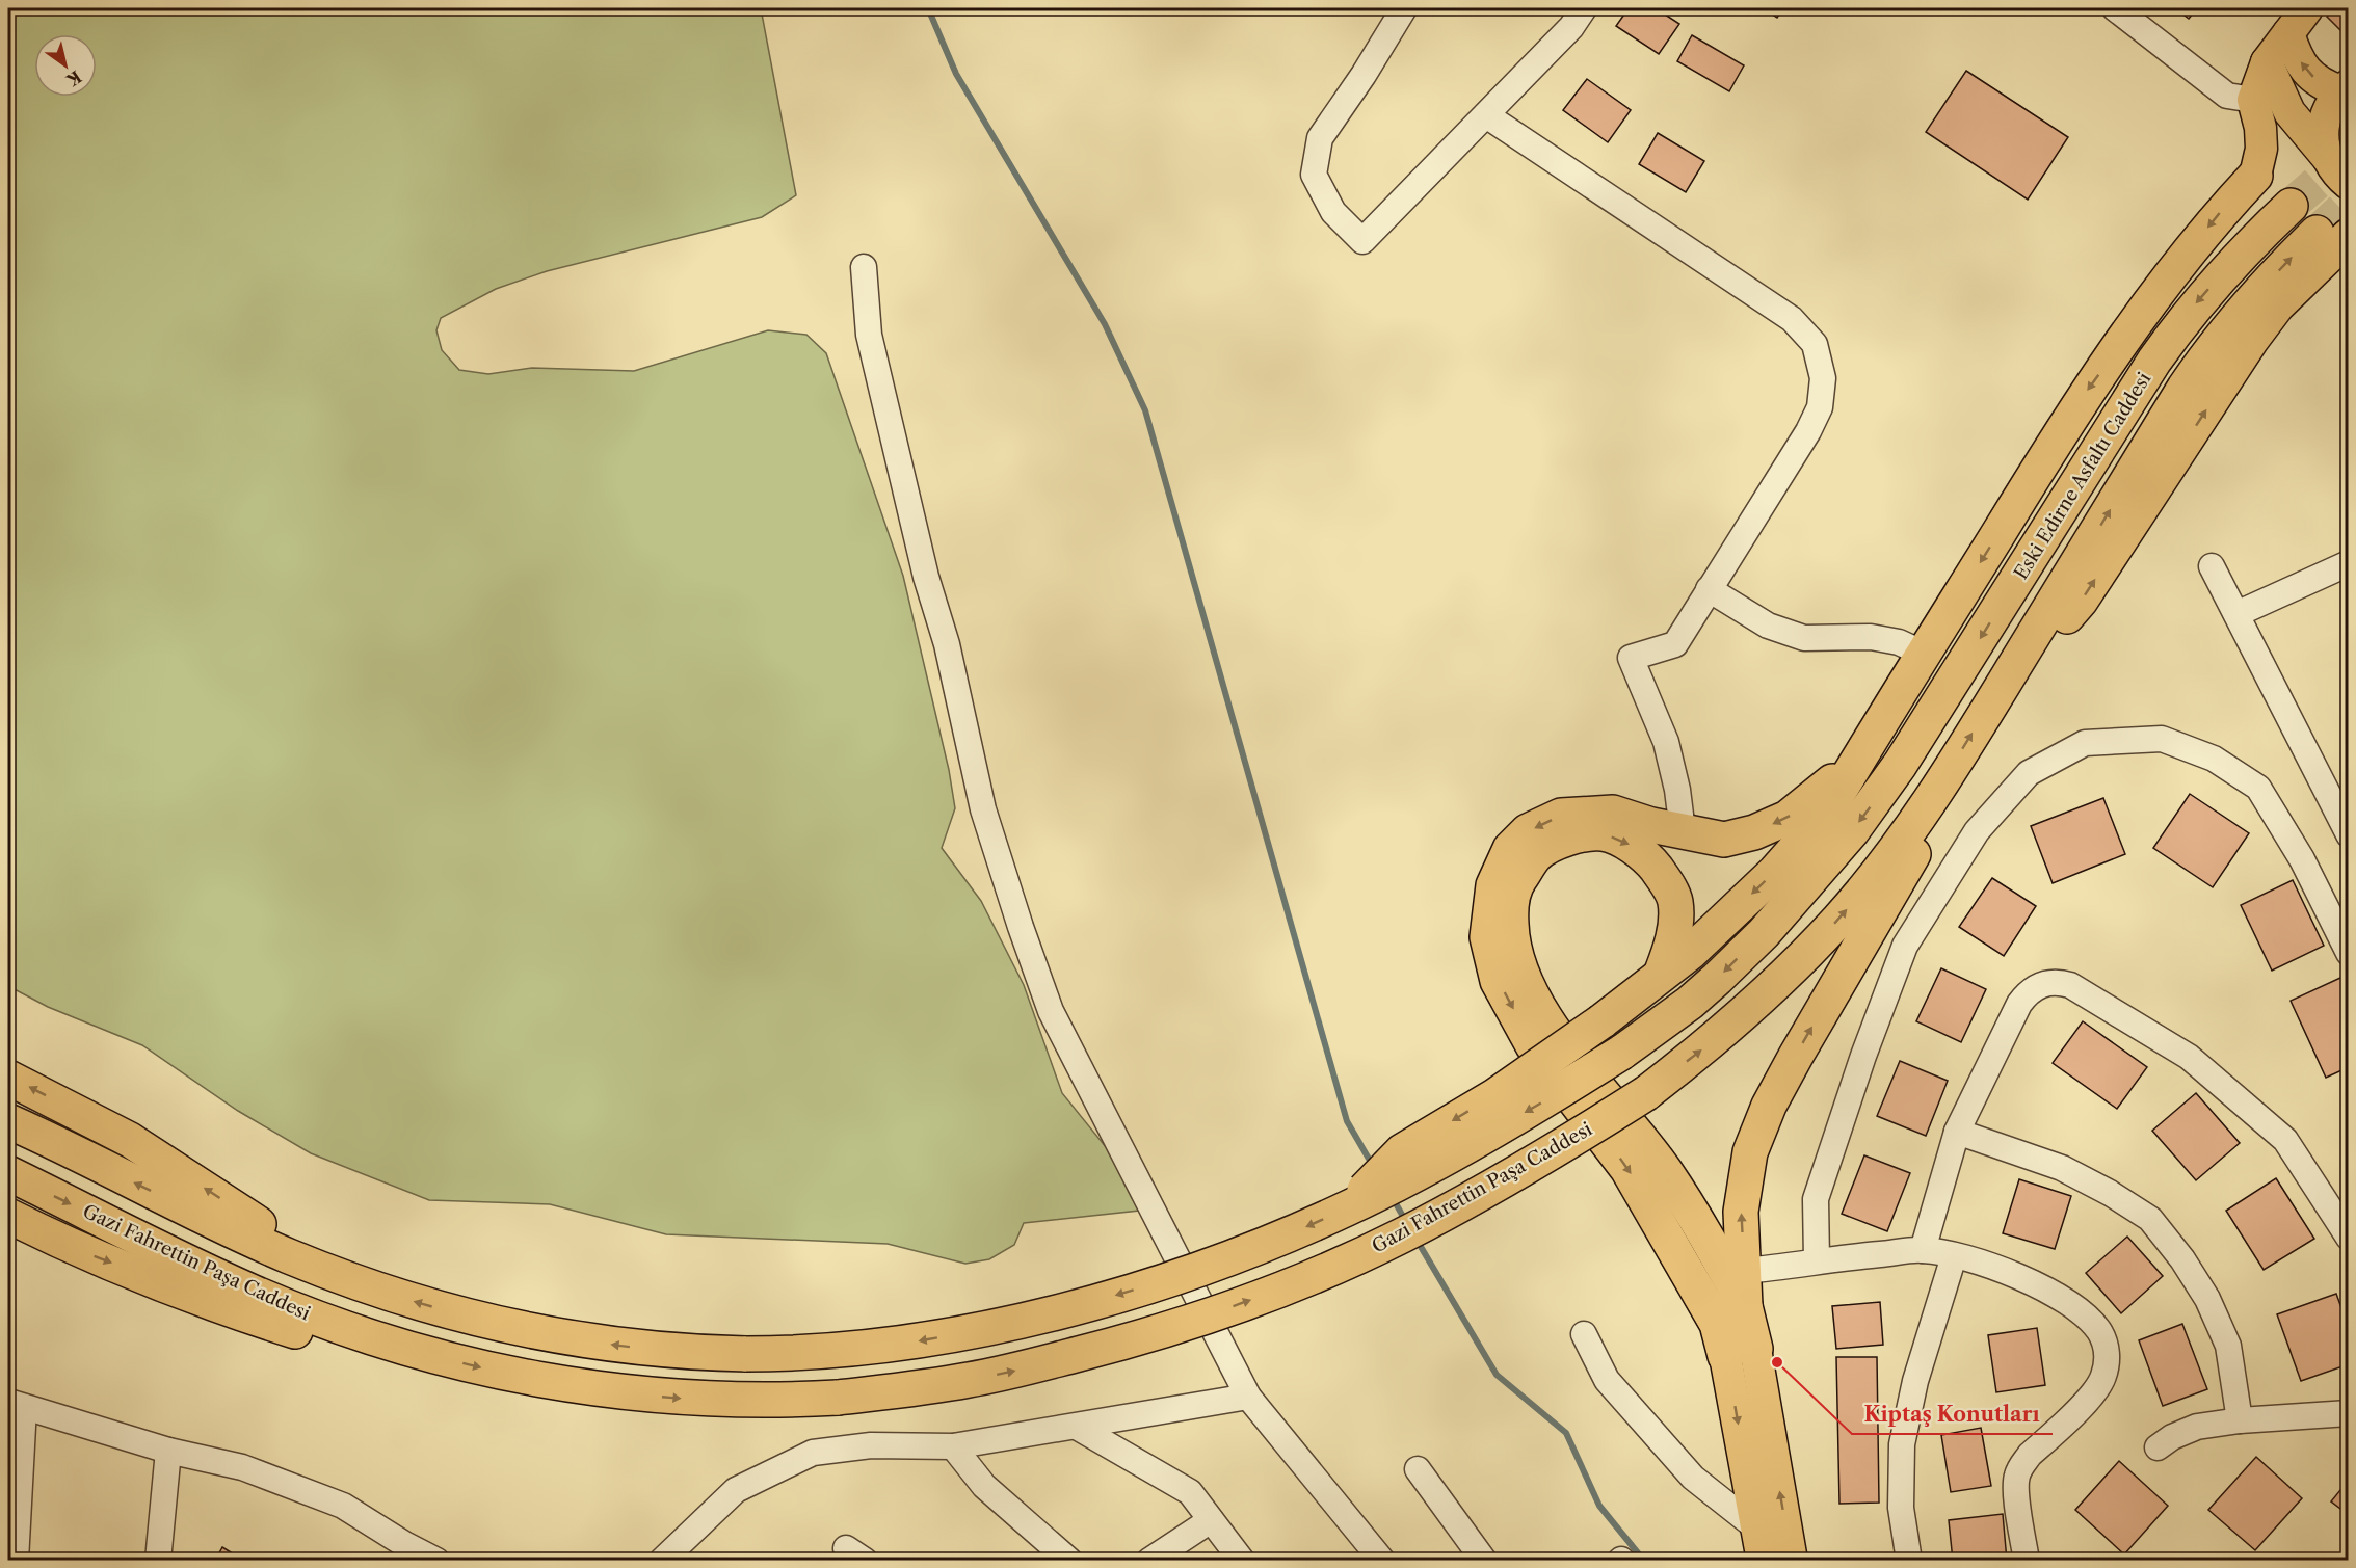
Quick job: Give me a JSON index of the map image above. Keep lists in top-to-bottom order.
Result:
{
  "streets": {
    "highway": ["Eski Edirne Asfaltı Caddesi", "Gazi Fahrettin Paşa Caddesi"]
  },
  "places": ["Kiptaş Konutları"],
  "north": "bottom right"
}
